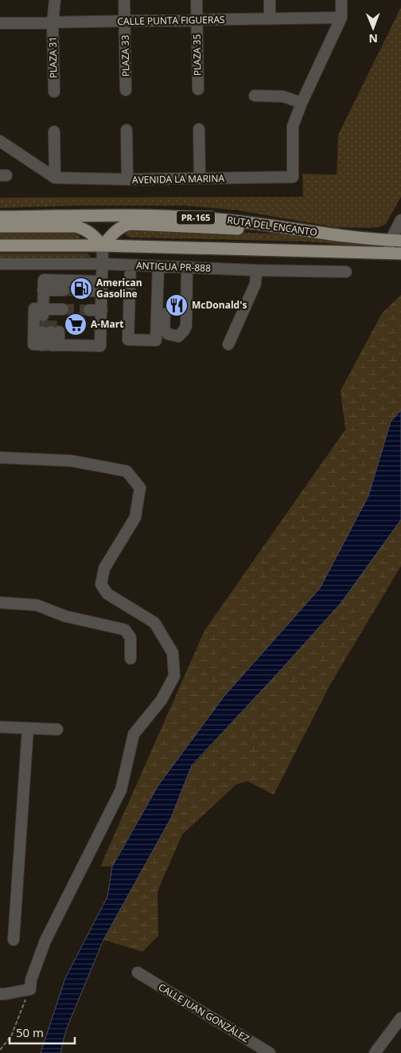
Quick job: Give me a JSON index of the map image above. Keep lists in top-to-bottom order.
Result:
{
  "streets": {
    "main road": ["PR-165", "RUTA DEL ENCANTO"],
    "street": [
      "CALLE PUNTA FIGUERAS",
      "PLAZA 35",
      "PLAZA 33",
      "PLAZA 31",
      "AVENIDA LA MARINA",
      "ANTIGUA PR-888",
      "CALLE JUAN GONZÁLEZ"
    ]
  },
  "crossings": [
    ["CALLE PUNTA FIGUERAS", "PLAZA 35"],
    ["CALLE PUNTA FIGUERAS", "PLAZA 33"],
    ["CALLE PUNTA FIGUERAS", "PLAZA 31"]
  ],
  "places": {
    "fuel station": ["American Gasoline"],
    "restaurant": ["McDonald's"],
    "supermarket": ["A-Mart"]
  },
  "scale_bar": "50 m",
  "north": "bottom"
}
